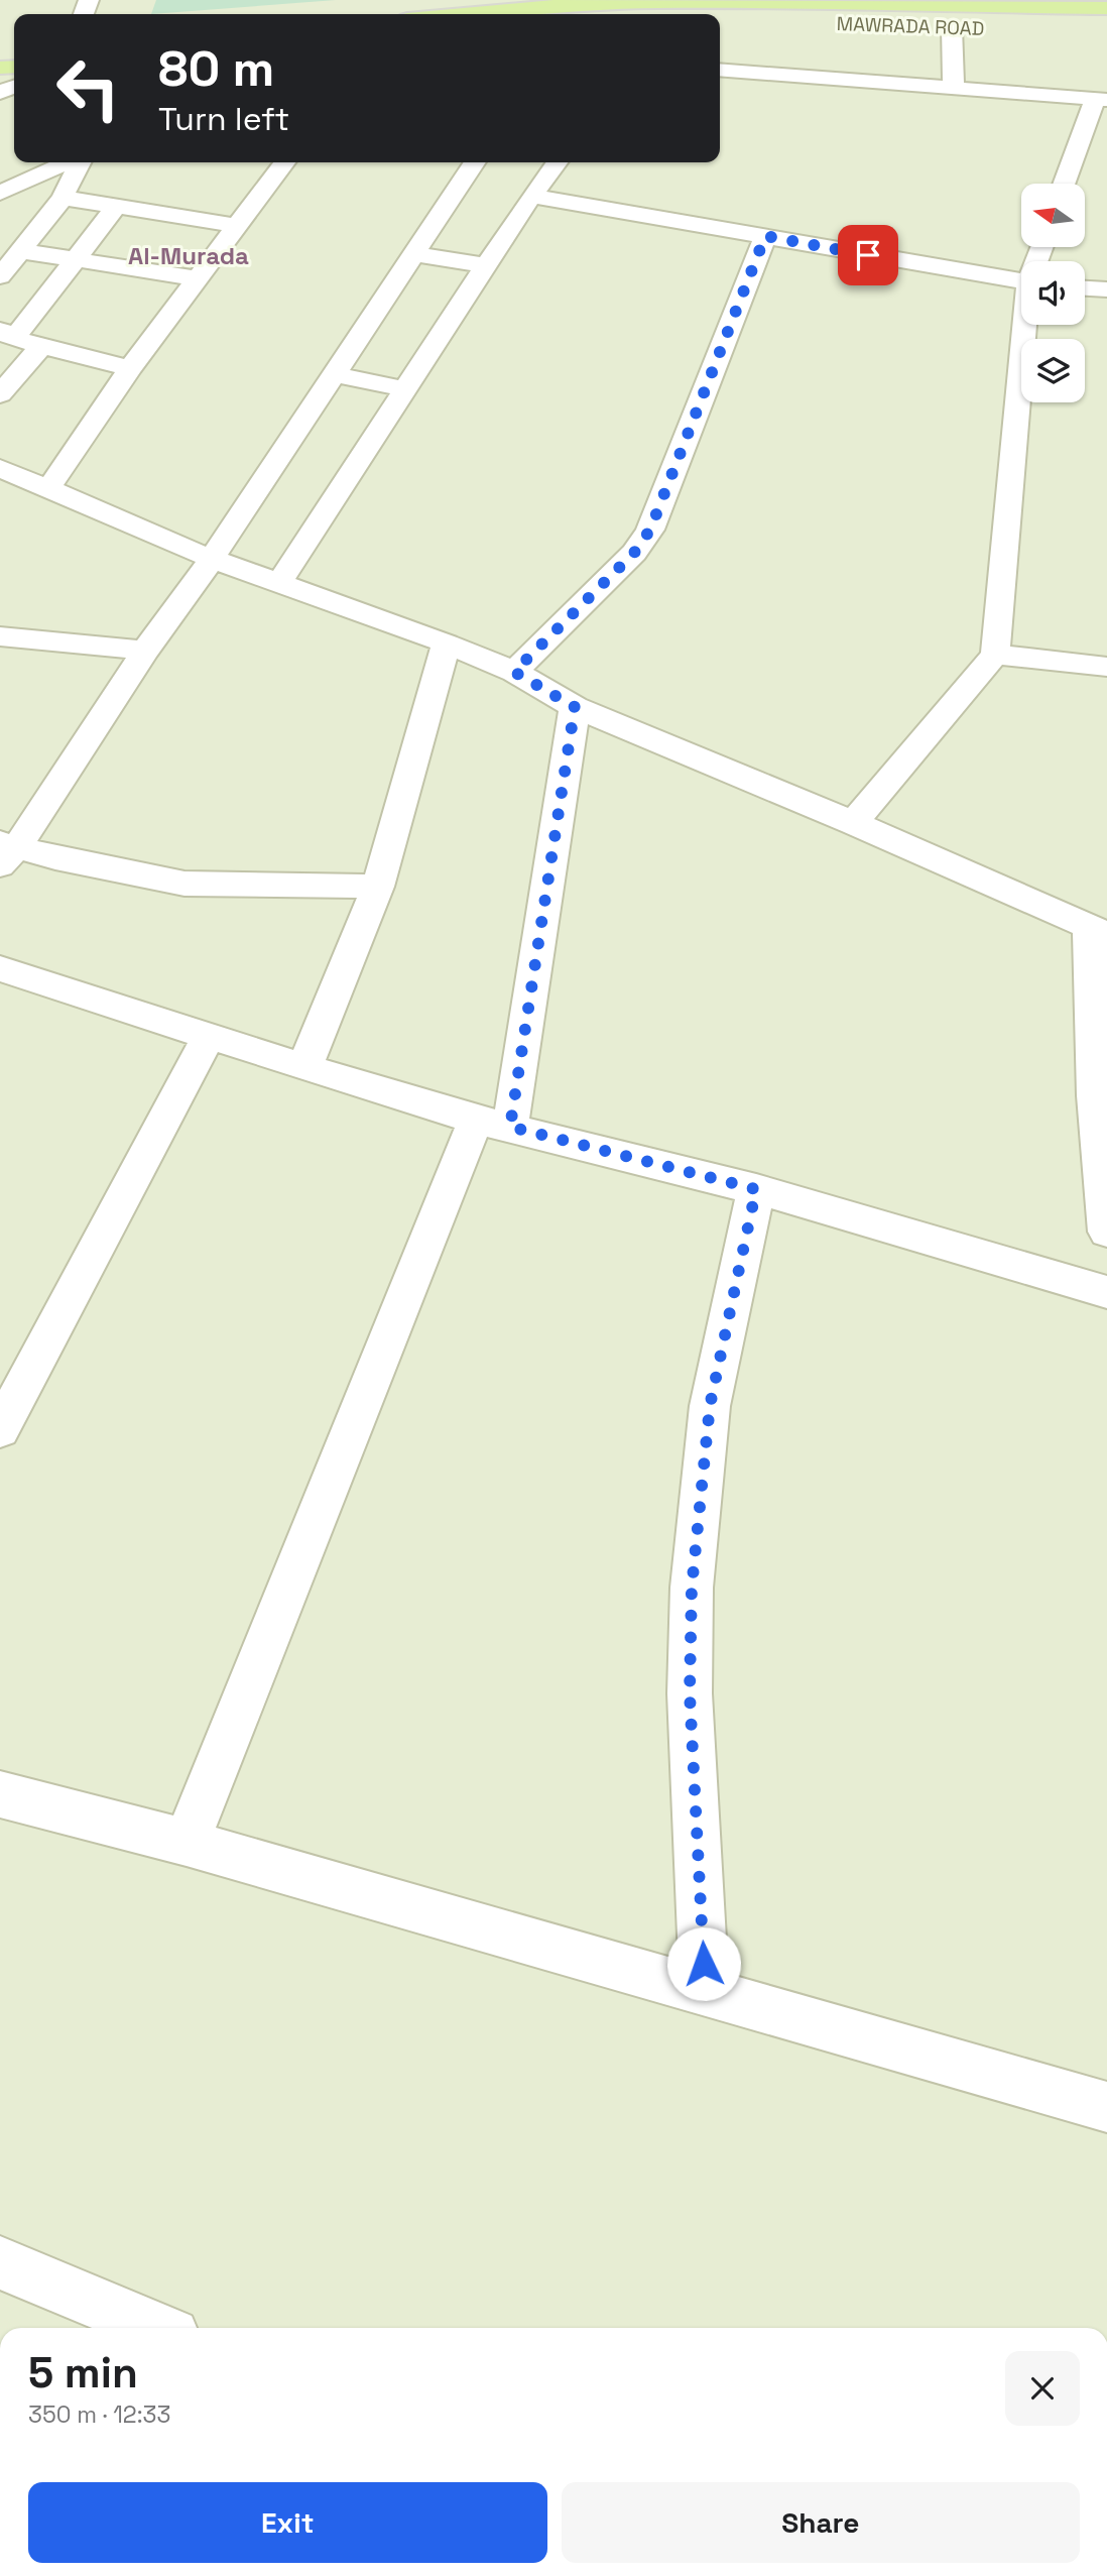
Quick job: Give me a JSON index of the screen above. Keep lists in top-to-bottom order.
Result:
{
  "streets": {
    "main road": ["MAWRADA ROAD"]
  },
  "districts": ["Al-Murada"],
  "north": "left",
  "page": {
    "turn": ["80 m", "Turn left"],
    "heading": ["5 min", "350 m · 12:33"],
    "buttons": ["Exit", "Share"]
  }
}
